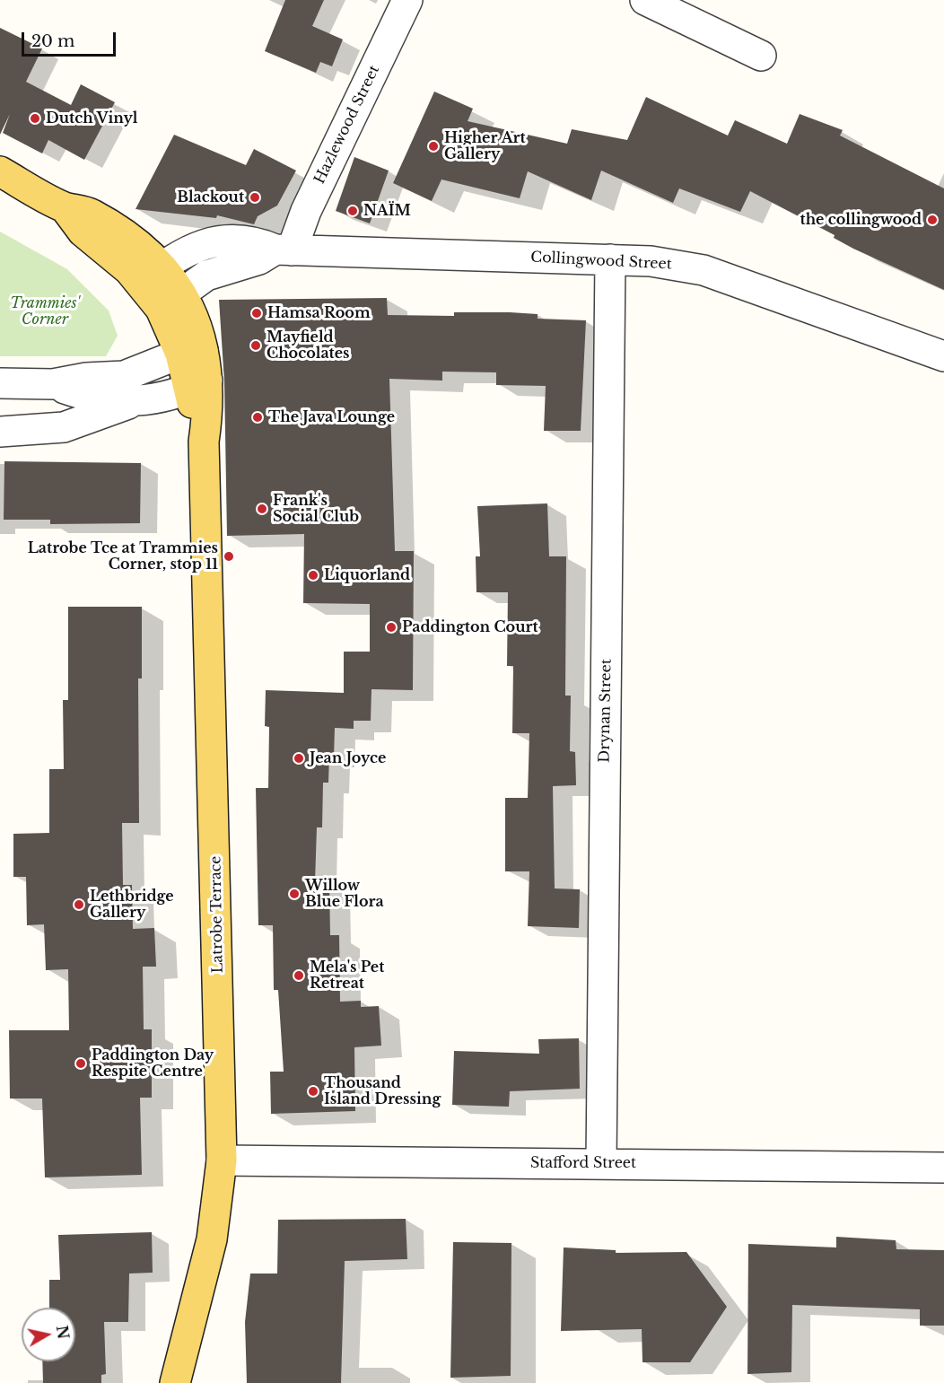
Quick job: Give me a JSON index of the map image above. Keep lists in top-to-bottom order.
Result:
{
  "streets": {
    "main road": ["Latrobe Terrace"],
    "street": [
      "Hazlewood Street",
      "Collingwood Street",
      "Drynan Street",
      "Stafford Street"
    ]
  },
  "crossings": [
    ["Hazlewood Street", "Collingwood Street"],
    ["Collingwood Street", "Drynan Street"],
    ["Collingwood Street", "Latrobe Terrace"],
    ["Drynan Street", "Stafford Street"],
    ["Latrobe Terrace", "Stafford Street"]
  ],
  "parks": ["Trammies' Corner"],
  "places": [
    "Dutch Vinyl",
    "Higher Art Gallery",
    "Blackout",
    "NAÏM",
    "the collingwood",
    "Hamsa Room",
    "Mayfield Chocolates",
    "The Java Lounge",
    "Frank's Social Club",
    "Latrobe Tce at Trammies Corner, stop 11",
    "Liquorland",
    "Paddington Court",
    "Jean Joyce",
    "Willow Blue Flora",
    "Lethbridge Gallery",
    "Mela's Pet Retreat",
    "Paddington Day Respite Centre",
    "Thousand Island Dressing"
  ],
  "scale_bar": "20 m",
  "north": "right"
}
